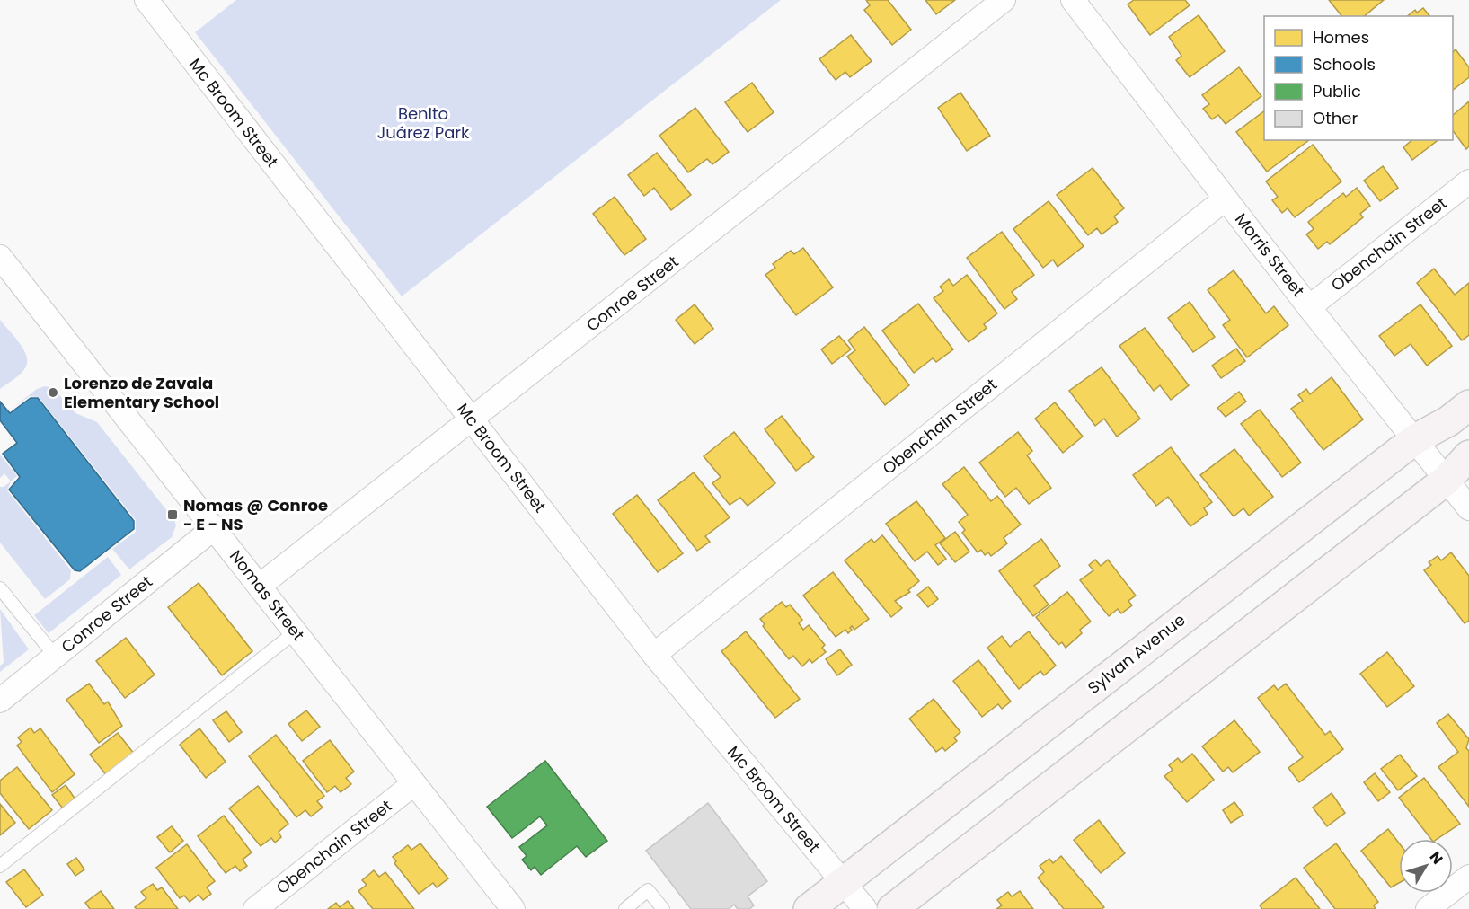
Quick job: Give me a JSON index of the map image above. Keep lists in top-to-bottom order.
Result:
{
  "streets": {
    "main road": ["Sylvan Avenue"],
    "street": [
      "Mc Broom Street",
      "Obenchain Street",
      "Morris Street",
      "Conroe Street",
      "Nomas Street"
    ]
  },
  "crossings": [
    ["Mc Broom Street", "Obenchain Street"],
    ["Mc Broom Street", "Conroe Street"],
    ["Mc Broom Street", "Sylvan Avenue"],
    ["Obenchain Street", "Morris Street"],
    ["Obenchain Street", "Nomas Street"],
    ["Morris Street", "Sylvan Avenue"],
    ["Conroe Street", "Nomas Street"]
  ],
  "parks": ["Benito Juárez Park"],
  "places": {
    "other": ["Lorenzo de Zavala Elementary School"],
    "transit": ["Nomas @ Conroe - E - NS"]
  },
  "legend": [
    "Homes",
    "Schools",
    "Public",
    "Other"
  ],
  "north": "top right"
}
